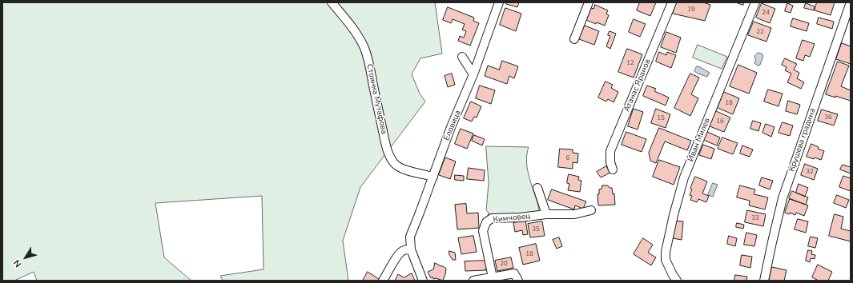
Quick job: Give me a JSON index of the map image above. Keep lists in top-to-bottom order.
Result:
{
  "streets": {
    "street": [
      "Атанас Яранов",
      "Стоянка Мутафова",
      "Еловица",
      "Иван Милев",
      "Крушева градина",
      "Кимчовец"
    ]
  },
  "crossings": [
    ["Стоянка Мутафова", "Еловица"]
  ],
  "house_numbers": [
    "19",
    "24",
    "22",
    "12",
    "18",
    "36",
    "15",
    "16",
    "6",
    "32",
    "33",
    "35",
    "18",
    "20"
  ],
  "north": "bottom left"
}
